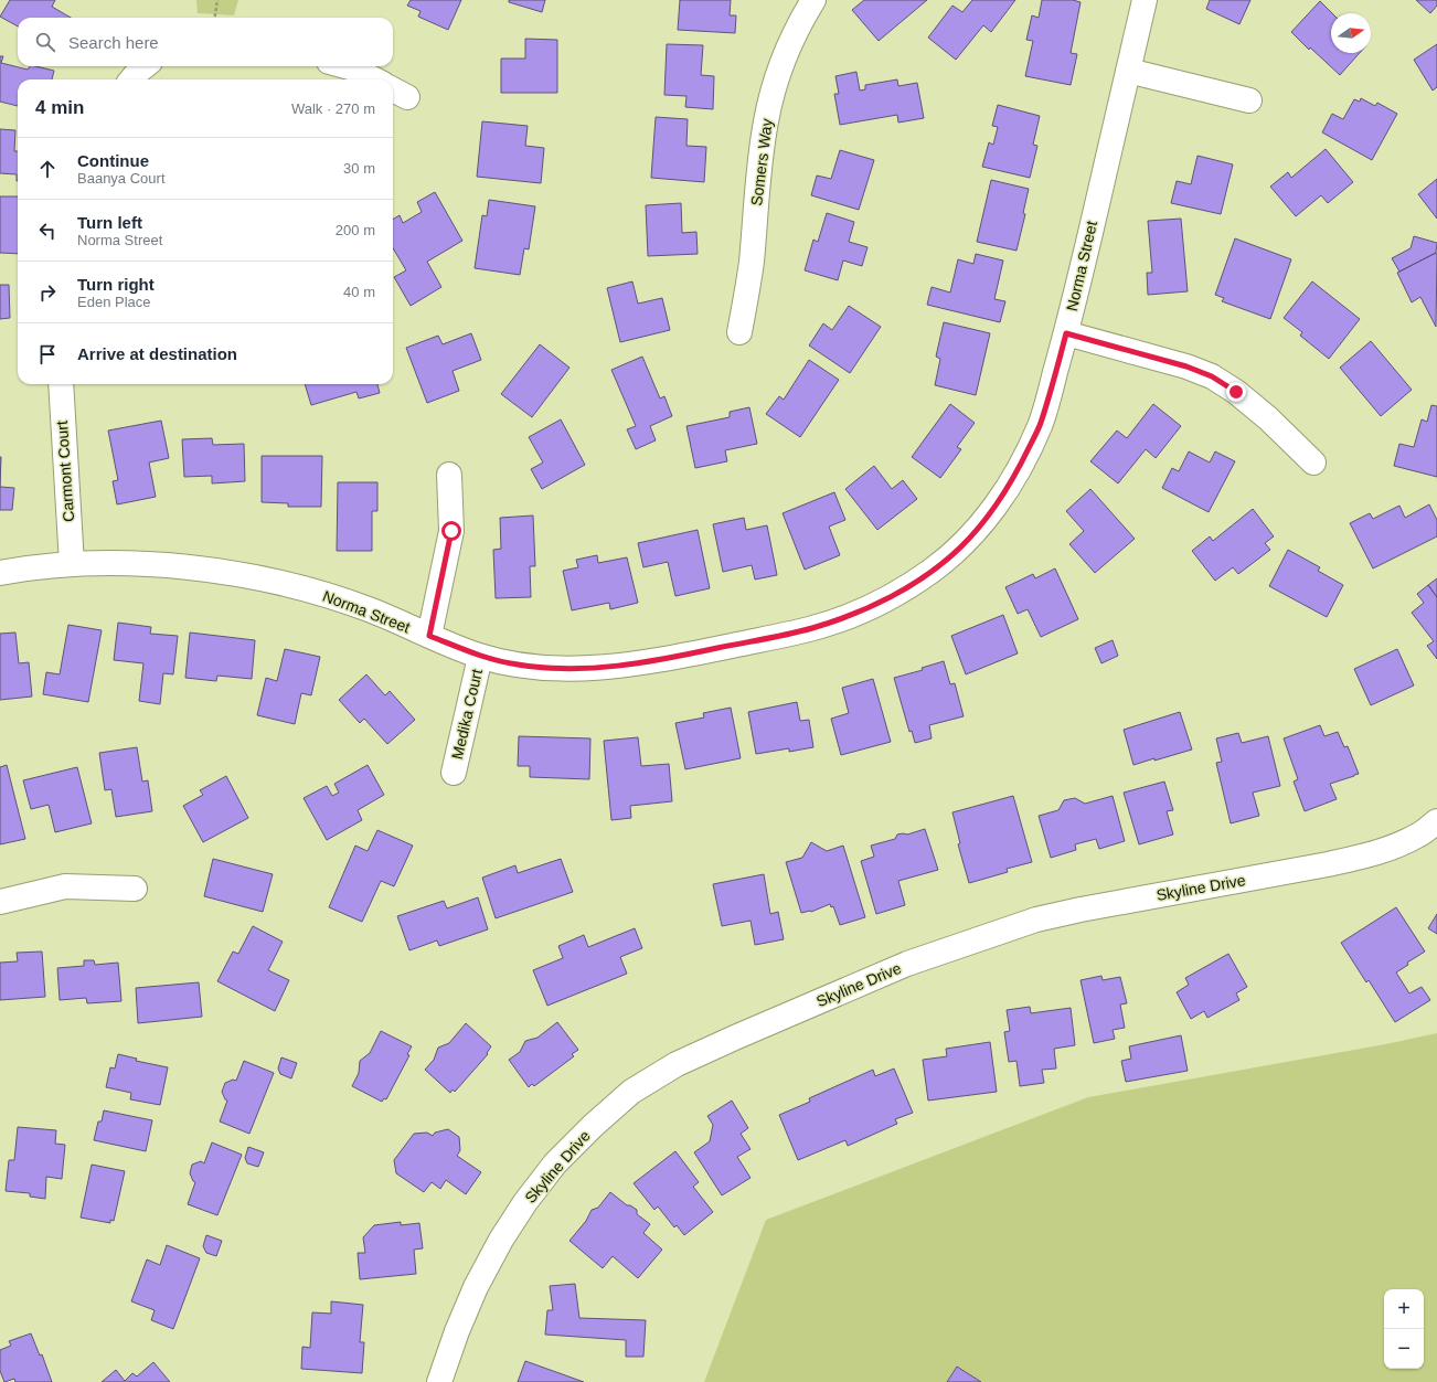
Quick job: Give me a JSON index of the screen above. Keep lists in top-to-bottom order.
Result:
{
  "streets": {
    "street": [
      "Somers Way",
      "Norma Street",
      "Carmont Court",
      "Medika Court",
      "Skyline Drive"
    ]
  },
  "crossings": [
    ["Norma Street", "Carmont Court"],
    ["Norma Street", "Medika Court"]
  ],
  "north": "right",
  "page": {
    "search": "Search here",
    "heading": ["4 min", "Walk · 270 m"],
    "list": [
      ["Continue", "Baanya Court", "30 m"],
      ["Turn left", "Norma Street", "200 m"],
      ["Turn right", "Eden Place", "40 m"],
      "Arrive at destination"
    ],
    "map_buttons": ["+", "−"]
  }
}
